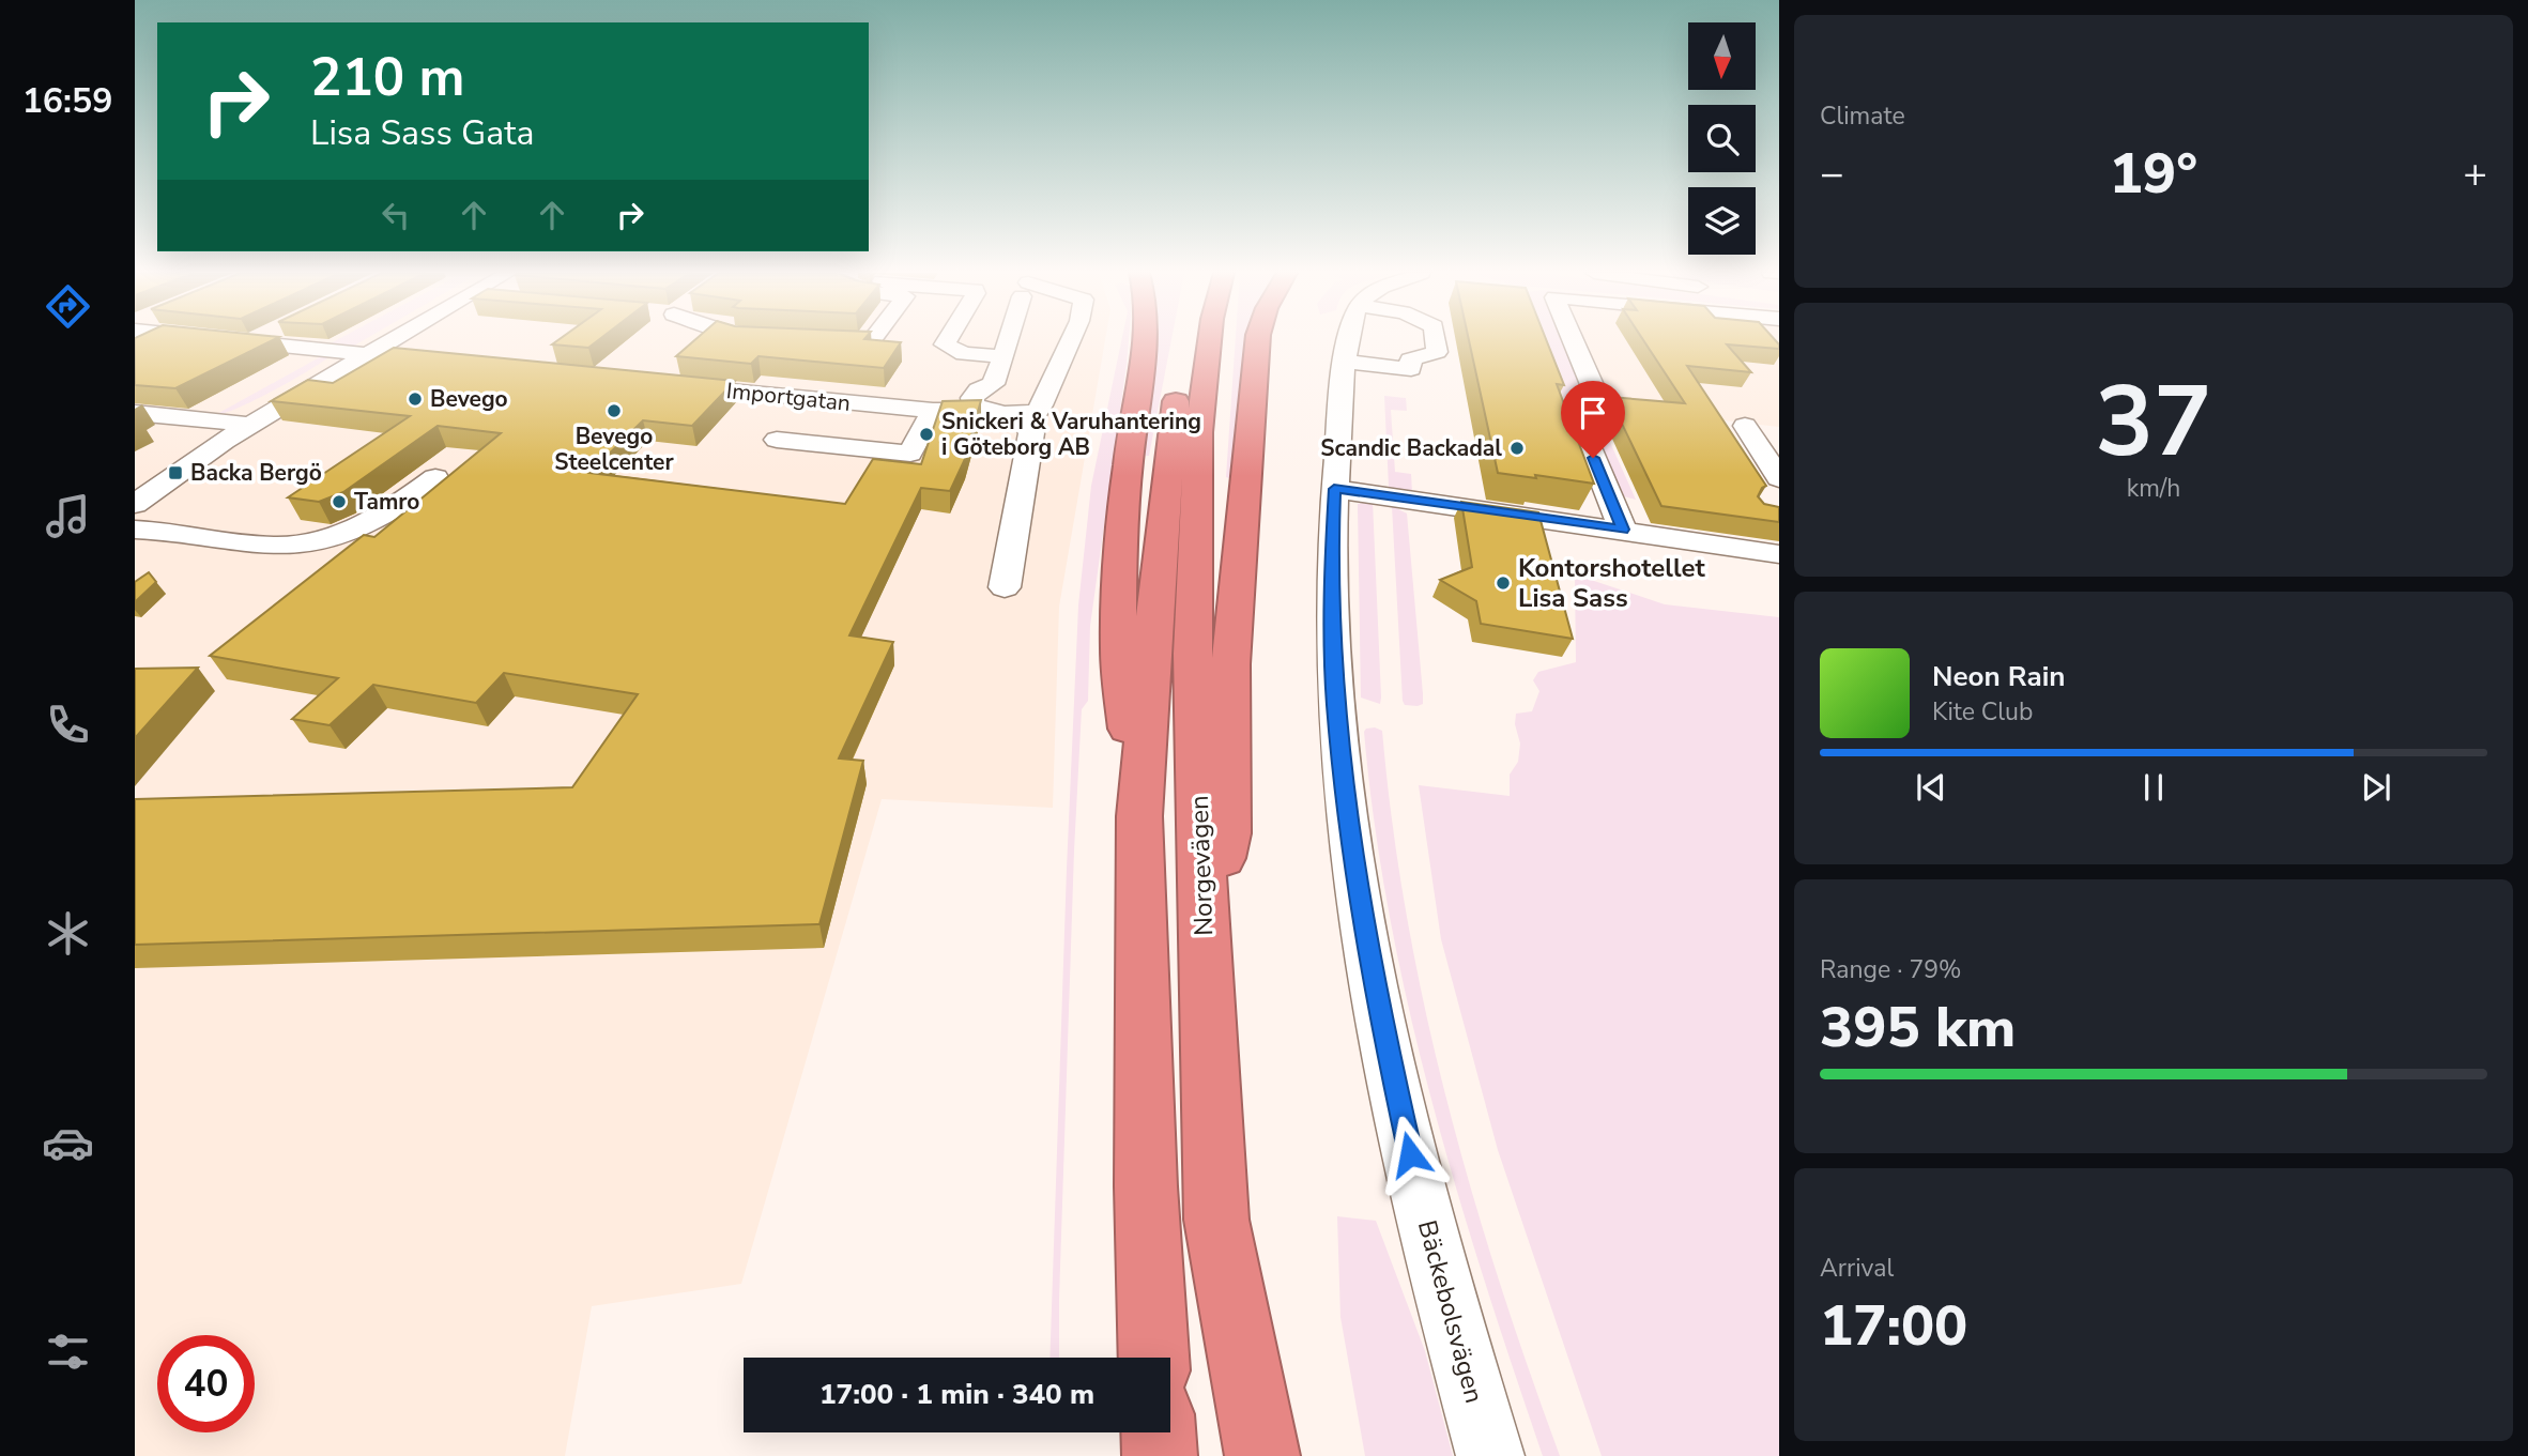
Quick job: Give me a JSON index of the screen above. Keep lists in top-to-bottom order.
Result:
{
  "streets": {
    "highway": ["Norgevägen"],
    "street": ["Importgatan", "Bäckebolsvägen"]
  },
  "places": {
    "other": [
      "Bevego",
      "Bevego Steelcenter",
      "Snickeri & Varuhantering i Göteborg AB",
      "Scandic Backadal",
      "Tamro",
      "Kontorshotellet Lisa Sass"
    ],
    "transit": ["Backa Bergö"]
  },
  "north": "bottom",
  "page": {
    "tabs": "16:59",
    "tile": [
      "Climate",
      ["37", "km/h"],
      ["Range · 79%", "395 km"],
      ["Arrival", "17:00"]
    ],
    "turn": ["210 m", "Lisa Sass Gata"],
    "heat": ["−", "19°", "+"],
    "song": ["Neon Rain", "Kite Club"],
    "limit": "40",
    "trip": "17:00 · 1 min · 340 m"
  }
}
